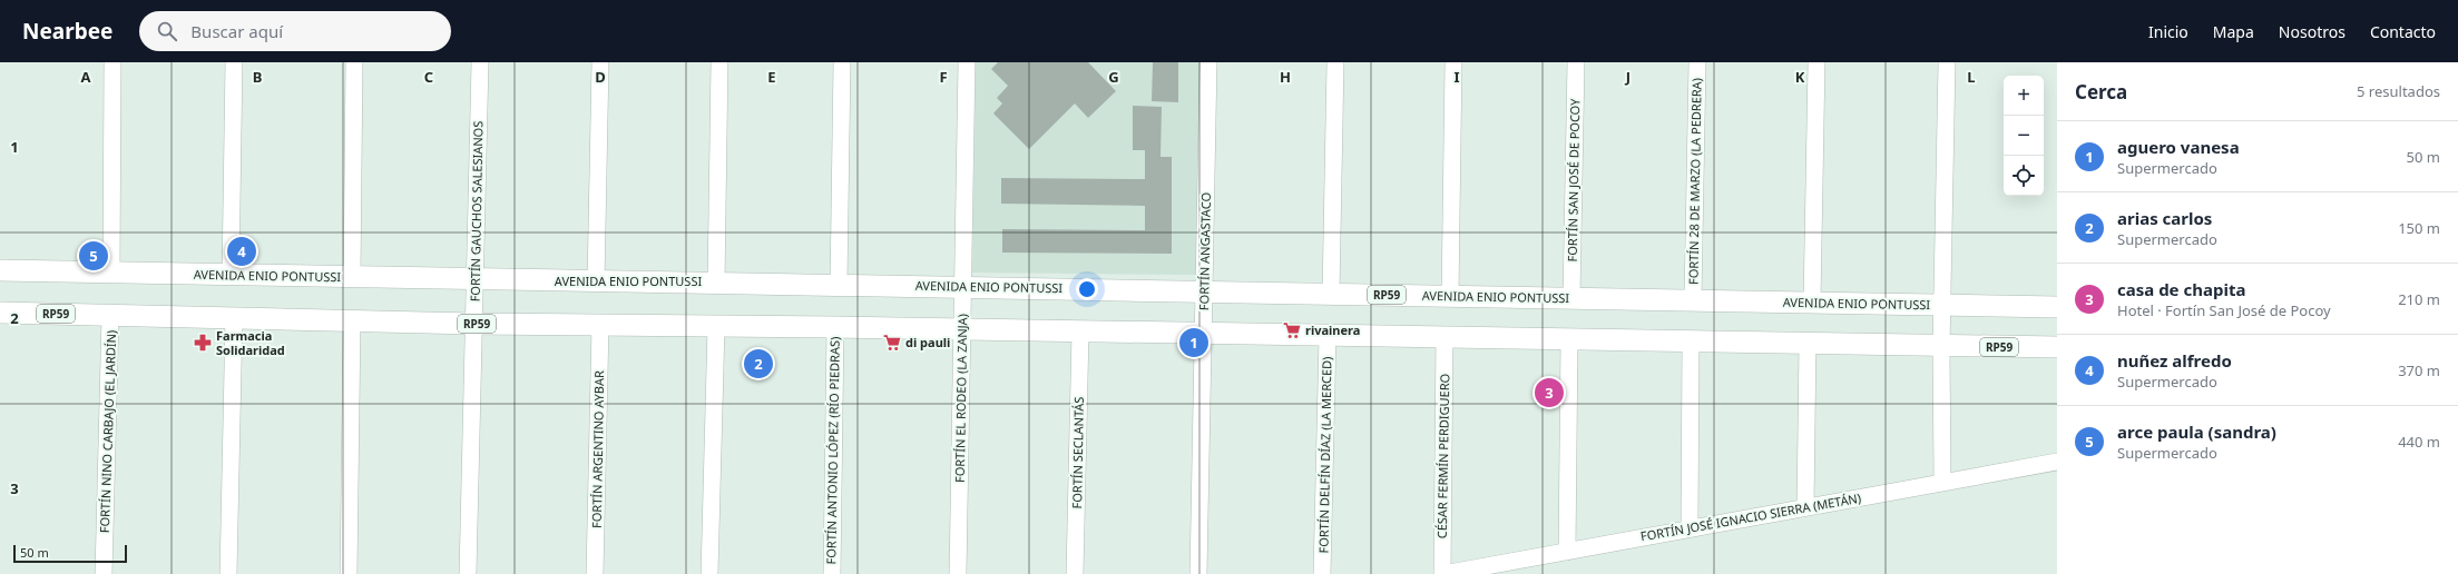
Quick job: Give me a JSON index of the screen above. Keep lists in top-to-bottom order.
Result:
{
  "streets": {
    "main road": ["AVENIDA ENIO PONTUSSI", "RP59"],
    "street": [
      "FORTÍN SAN JOSÉ DE POCOY",
      "FORTÍN 28 DE MARZO (LA PEDRERA)",
      "FORTÍN GAUCHOS SALESIANOS",
      "FORTÍN ANGASTACO",
      "FORTÍN EL RODEO (LA ZANJA)",
      "FORTÍN NINO CARBAJO (EL JARDÍN)",
      "FORTÍN ARGENTINO AYBAR",
      "FORTÍN ANTONIO LÓPEZ (RÍO PIEDRAS)",
      "FORTÍN SECLANTÁS",
      "FORTÍN DELFÍN DÍAZ (LA MERCED)",
      "CÉSAR FERMÍN PERDIGUERO",
      "FORTÍN JOSÉ IGNACIO SIERRA (METÁN)"
    ]
  },
  "crossings": [
    ["FORTÍN SAN JOSÉ DE POCOY", "AVENIDA ENIO PONTUSSI"],
    ["FORTÍN 28 DE MARZO (LA PEDRERA)", "AVENIDA ENIO PONTUSSI"],
    ["FORTÍN GAUCHOS SALESIANOS", "AVENIDA ENIO PONTUSSI"],
    ["FORTÍN GAUCHOS SALESIANOS", "RP59"],
    ["FORTÍN ANGASTACO", "AVENIDA ENIO PONTUSSI"],
    ["FORTÍN ANGASTACO", "RP59"],
    ["AVENIDA ENIO PONTUSSI", "FORTÍN EL RODEO (LA ZANJA)"],
    ["RP59", "FORTÍN EL RODEO (LA ZANJA)"],
    ["RP59", "FORTÍN NINO CARBAJO (EL JARDÍN)"],
    ["RP59", "FORTÍN ARGENTINO AYBAR"],
    ["RP59", "FORTÍN ANTONIO LÓPEZ (RÍO PIEDRAS)"],
    ["RP59", "FORTÍN SECLANTÁS"],
    ["RP59", "FORTÍN DELFÍN DÍAZ (LA MERCED)"],
    ["RP59", "CÉSAR FERMÍN PERDIGUERO"],
    ["CÉSAR FERMÍN PERDIGUERO", "FORTÍN JOSÉ IGNACIO SIERRA (METÁN)"]
  ],
  "places": {
    "supermarket": ["rivainera", "di pauli"],
    "pharmacy": ["Farmacia Solidaridad"]
  },
  "scale_bar": "50 m",
  "page": {
    "header": "Nearbee",
    "search": "Buscar aquí",
    "nav": [
      "Inicio",
      "Mapa",
      "Nosotros",
      "Contacto"
    ],
    "heading": ["Cerca", "5 resultados"],
    "map_buttons": ["+", "−"],
    "list": [
      {
        "mark": "1",
        "name": "aguero vanesa",
        "note": "Supermercado",
        "value": "50 m"
      },
      {
        "mark": "2",
        "name": "arias carlos",
        "note": "Supermercado",
        "value": "150 m"
      },
      {
        "mark": "3",
        "name": "casa de chapita",
        "note": "Hotel · Fortín San José de Pocoy",
        "value": "210 m"
      },
      {
        "mark": "4",
        "name": "nuñez alfredo",
        "note": "Supermercado",
        "value": "370 m"
      },
      {
        "mark": "5",
        "name": "arce paula (sandra)",
        "note": "Supermercado",
        "value": "440 m"
      }
    ],
    "pins": [
      "4",
      "5",
      "1",
      "2",
      "3"
    ],
    "scale": "50 m"
  },
  "grid": {
    "columns": [
      "A",
      "B",
      "C",
      "D",
      "E",
      "F",
      "G",
      "H",
      "I",
      "J",
      "K",
      "L"
    ],
    "rows": ["1", "2", "3"]
  }
}
